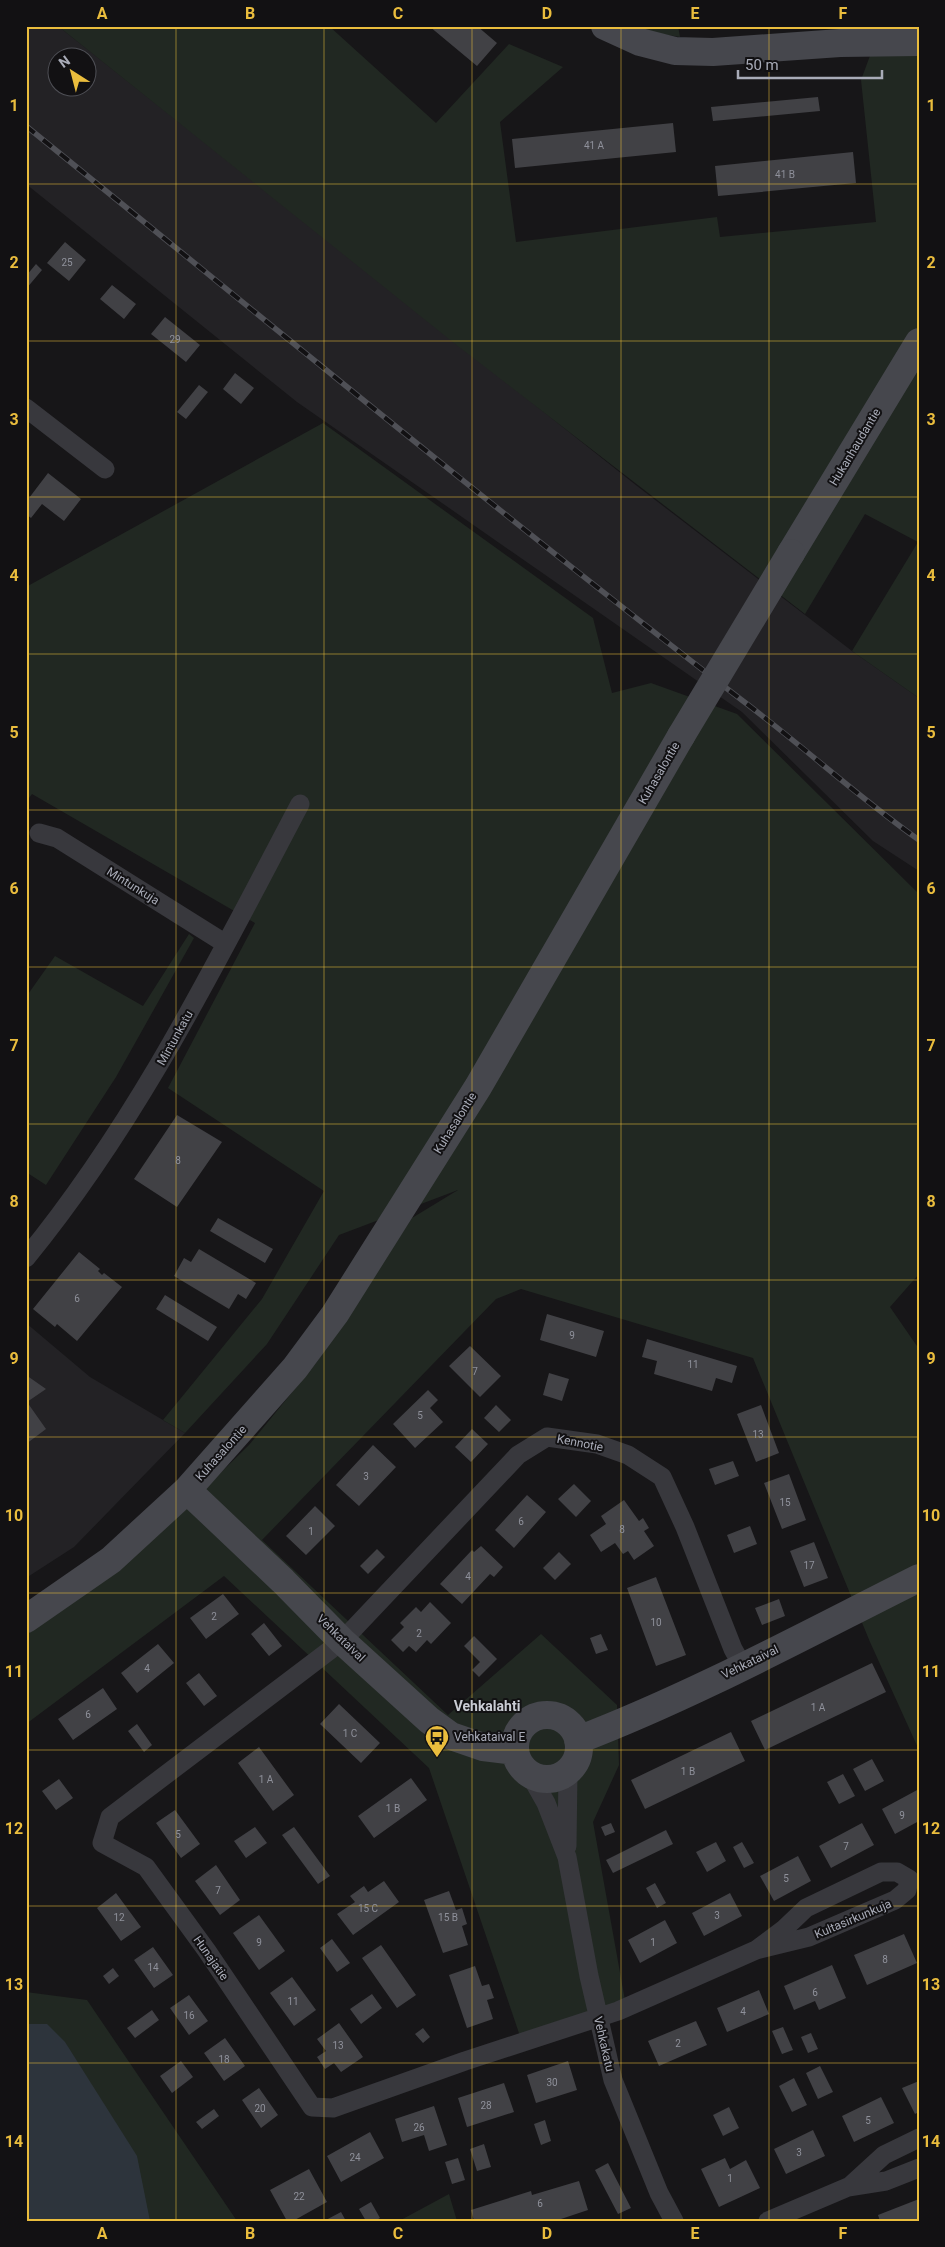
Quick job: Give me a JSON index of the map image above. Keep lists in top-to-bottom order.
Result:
{
  "streets": {
    "main road": ["Hukanhaudantie", "Kuhasalontie", "Vehkataival"],
    "street": [
      "Mintunkuja",
      "Mintunkatu",
      "Kennotie",
      "Kultasirkunkuja",
      "Hunajatie",
      "Vehkakatu"
    ]
  },
  "crossings": [
    ["Hukanhaudantie", "Kuhasalontie"],
    ["Kuhasalontie", "Vehkataival"],
    ["Mintunkuja", "Mintunkatu"],
    ["Kennotie", "Vehkataival"],
    ["Kennotie", "Hunajatie"],
    ["Vehkataival", "Hunajatie"],
    ["Vehkataival", "Vehkakatu"],
    ["Kultasirkunkuja", "Hunajatie"],
    ["Kultasirkunkuja", "Vehkakatu"],
    ["Hunajatie", "Vehkakatu"]
  ],
  "districts": ["Vehkalahti"],
  "places": {
    "bus stop": ["Vehkataival E"]
  },
  "house_numbers": [
    "41 A",
    "41 B",
    "25",
    "29",
    "8",
    "6",
    "9",
    "11",
    "7",
    "5",
    "13",
    "3",
    "15",
    "6",
    "8",
    "1",
    "17",
    "4",
    "2",
    "10",
    "2",
    "4",
    "1 A",
    "6",
    "1 C",
    "1 B",
    "1 A",
    "1 B",
    "9",
    "5",
    "7",
    "5",
    "7",
    "15 C",
    "3",
    "12",
    "15 B",
    "9",
    "1",
    "8",
    "14",
    "6",
    "11",
    "4",
    "16",
    "2",
    "13",
    "18",
    "30",
    "28",
    "20",
    "5",
    "26",
    "3",
    "24",
    "1",
    "22",
    "6"
  ],
  "scale_bar": "50 m",
  "north": "top left",
  "grid": {
    "columns": [
      "A",
      "B",
      "C",
      "D",
      "E",
      "F"
    ],
    "rows": [
      "1",
      "2",
      "3",
      "4",
      "5",
      "6",
      "7",
      "8",
      "9",
      "10",
      "11",
      "12",
      "13",
      "14"
    ]
  }
}
